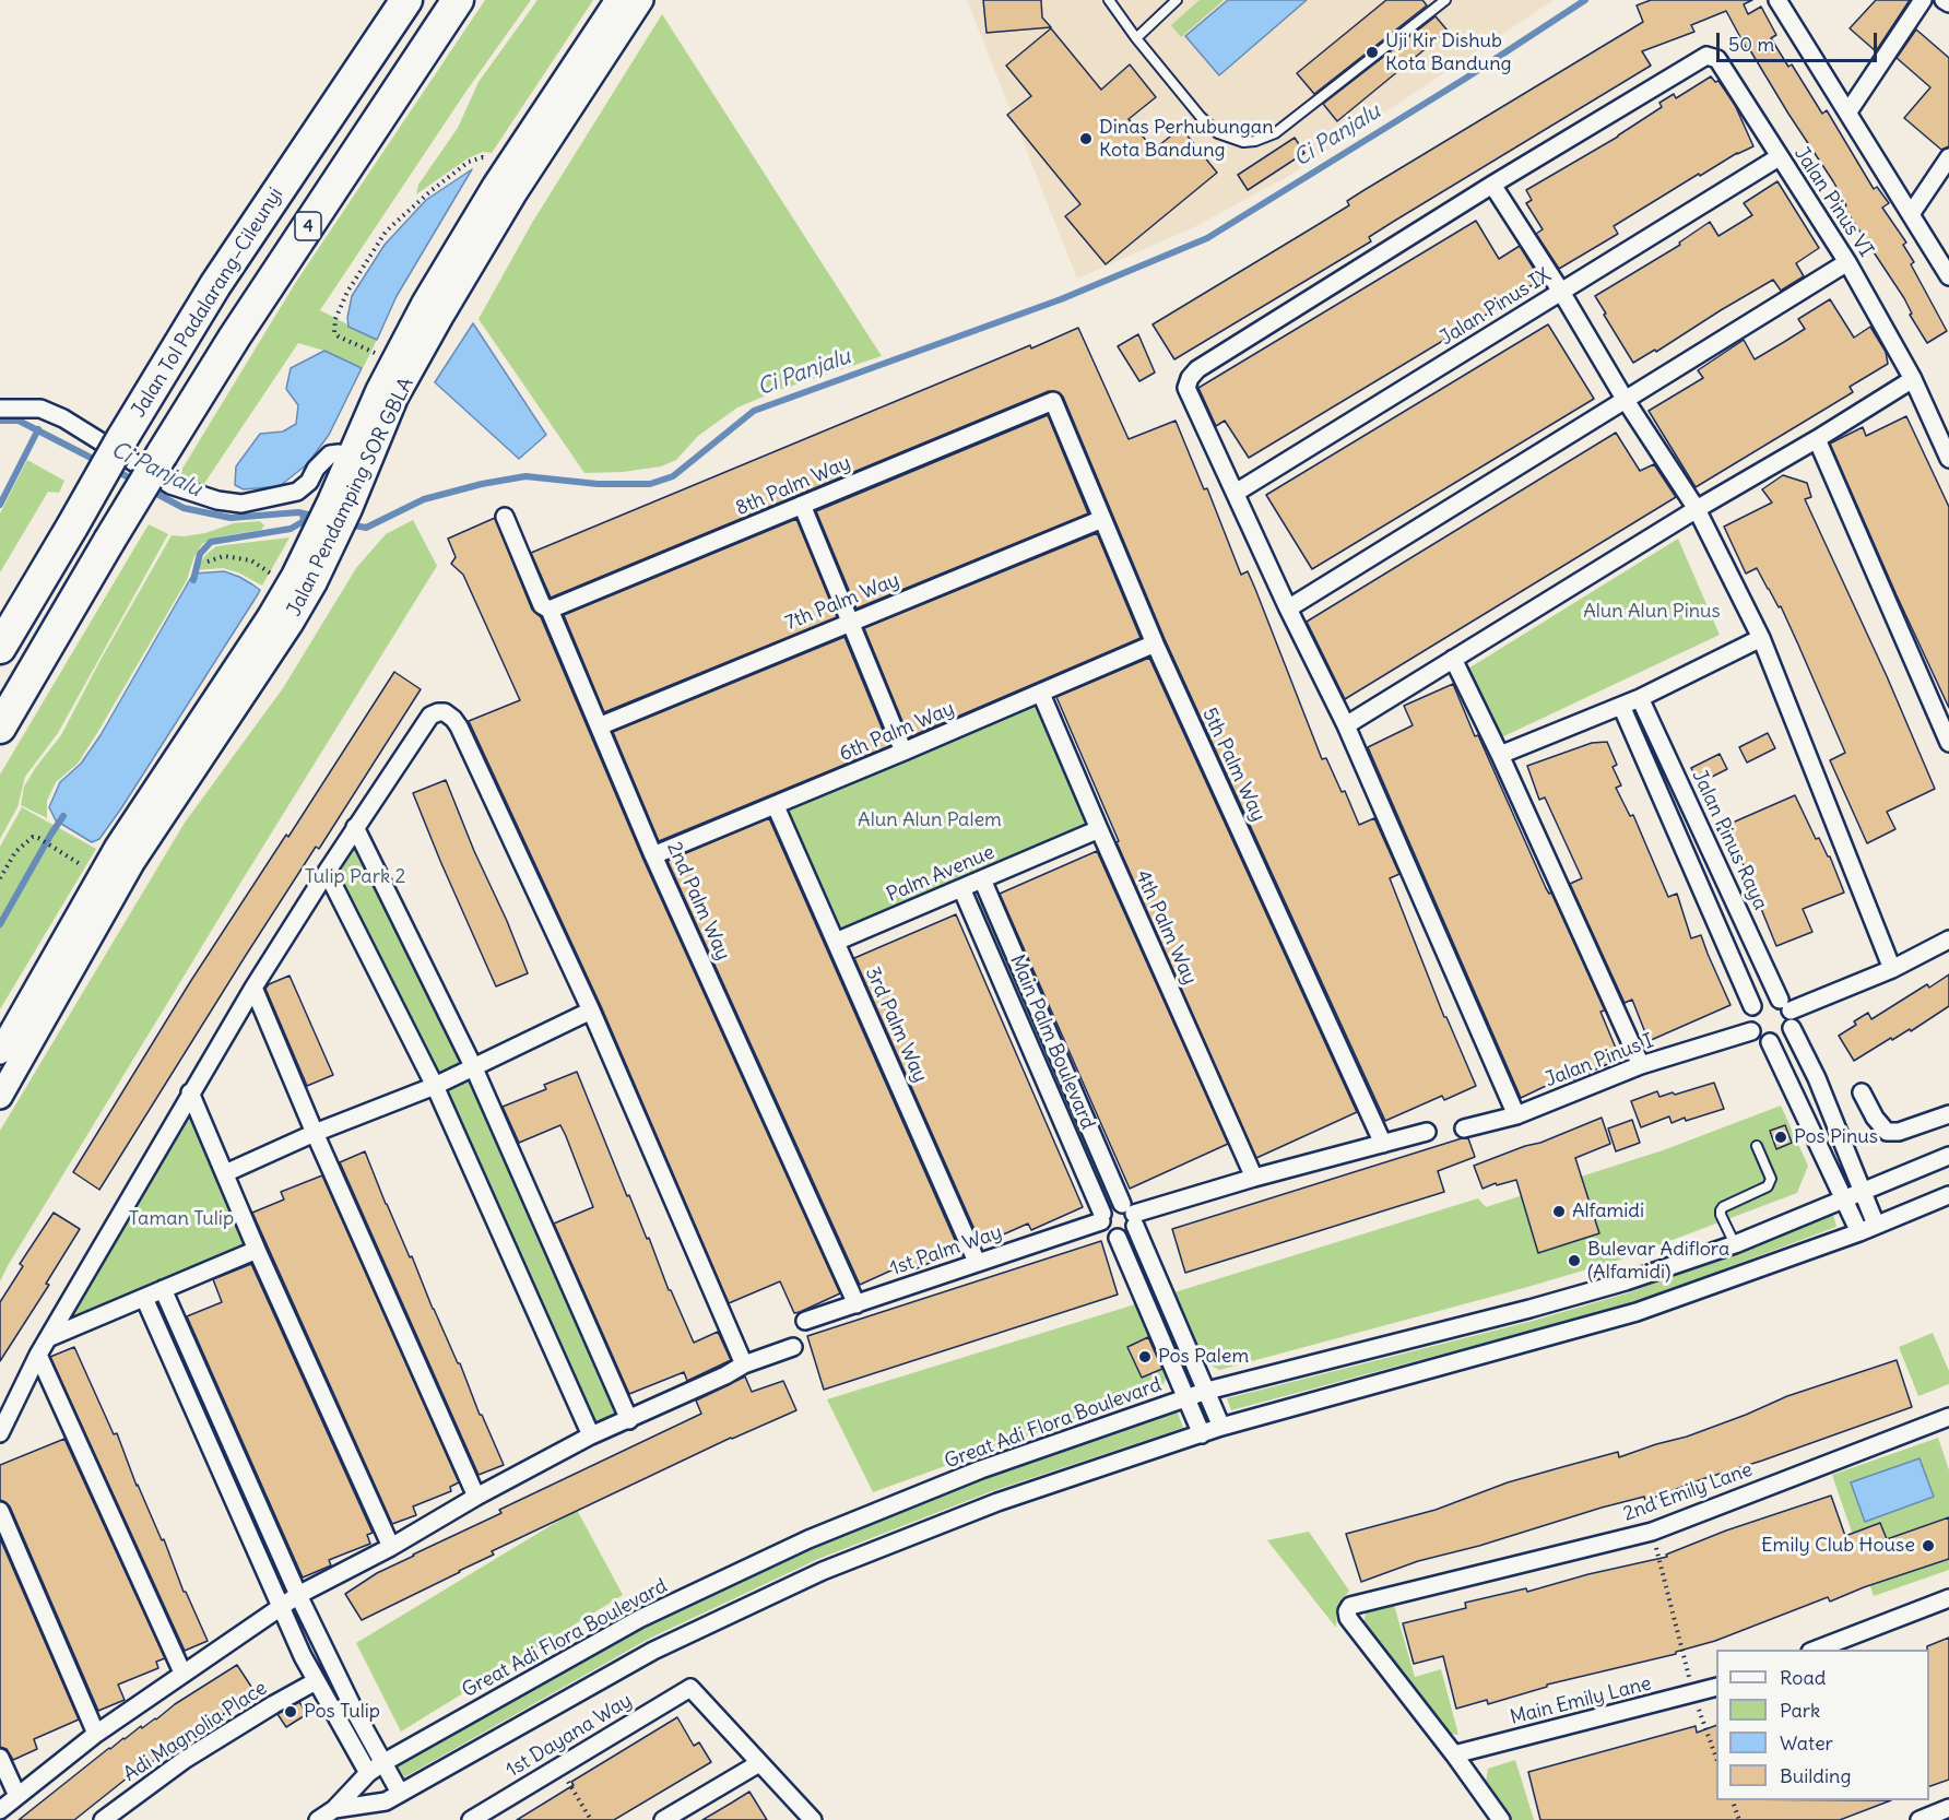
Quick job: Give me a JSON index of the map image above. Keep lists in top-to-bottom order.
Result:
{
  "streets": {
    "highway": ["4", "Jalan Tol Padalarang–Cileunyi"],
    "street": [
      "Jalan Pinus VI",
      "Jalan Pinus IX",
      "8th Palm Way",
      "Jalan Pendamping SOR GBLA",
      "7th Palm Way",
      "6th Palm Way",
      "5th Palm Way",
      "Jalan Pinus Raya",
      "Palm Avenue",
      "2nd Palm Way",
      "4th Palm Way",
      "3rd Palm Way",
      "Main Palm Boulevard",
      "Jalan Pinus I",
      "1st Palm Way",
      "Great Adi Flora Boulevard",
      "2nd Emily Lane",
      "Main Emily Lane",
      "Adi Magnolia Place",
      "1st Dayana Way"
    ]
  },
  "crossings": [
    ["Jalan Pinus VI", "Jalan Pinus IX"],
    ["Jalan Pinus VI", "Jalan Pinus I"],
    ["8th Palm Way", "5th Palm Way"],
    ["8th Palm Way", "2nd Palm Way"],
    ["7th Palm Way", "5th Palm Way"],
    ["7th Palm Way", "2nd Palm Way"],
    ["6th Palm Way", "5th Palm Way"],
    ["6th Palm Way", "2nd Palm Way"],
    ["6th Palm Way", "4th Palm Way"],
    ["6th Palm Way", "3rd Palm Way"],
    ["Jalan Pinus Raya", "Jalan Pinus I"],
    ["Palm Avenue", "4th Palm Way"],
    ["Palm Avenue", "3rd Palm Way"],
    ["Palm Avenue", "Main Palm Boulevard"],
    ["2nd Palm Way", "1st Palm Way"],
    ["3rd Palm Way", "1st Palm Way"],
    ["Main Palm Boulevard", "1st Palm Way"],
    ["Main Palm Boulevard", "Great Adi Flora Boulevard"],
    ["2nd Emily Lane", "Main Emily Lane"]
  ],
  "water": ["Ci Panjalu"],
  "parks": [
    "Alun Alun Pinus",
    "Alun Alun Palem",
    "Tulip Park 2",
    "Taman Tulip"
  ],
  "places": [
    "Uji Kir Dishub Kota Bandung",
    "Dinas Perhubungan Kota Bandung",
    "Pos Pinus",
    "Alfamidi",
    "Bulevar Adiflora (Alfamidi)",
    "Pos Palem",
    "Emily Club House",
    "Pos Tulip"
  ],
  "legend": [
    "Road",
    "Park",
    "Water",
    "Building"
  ],
  "scale_bar": "50 m"
}
